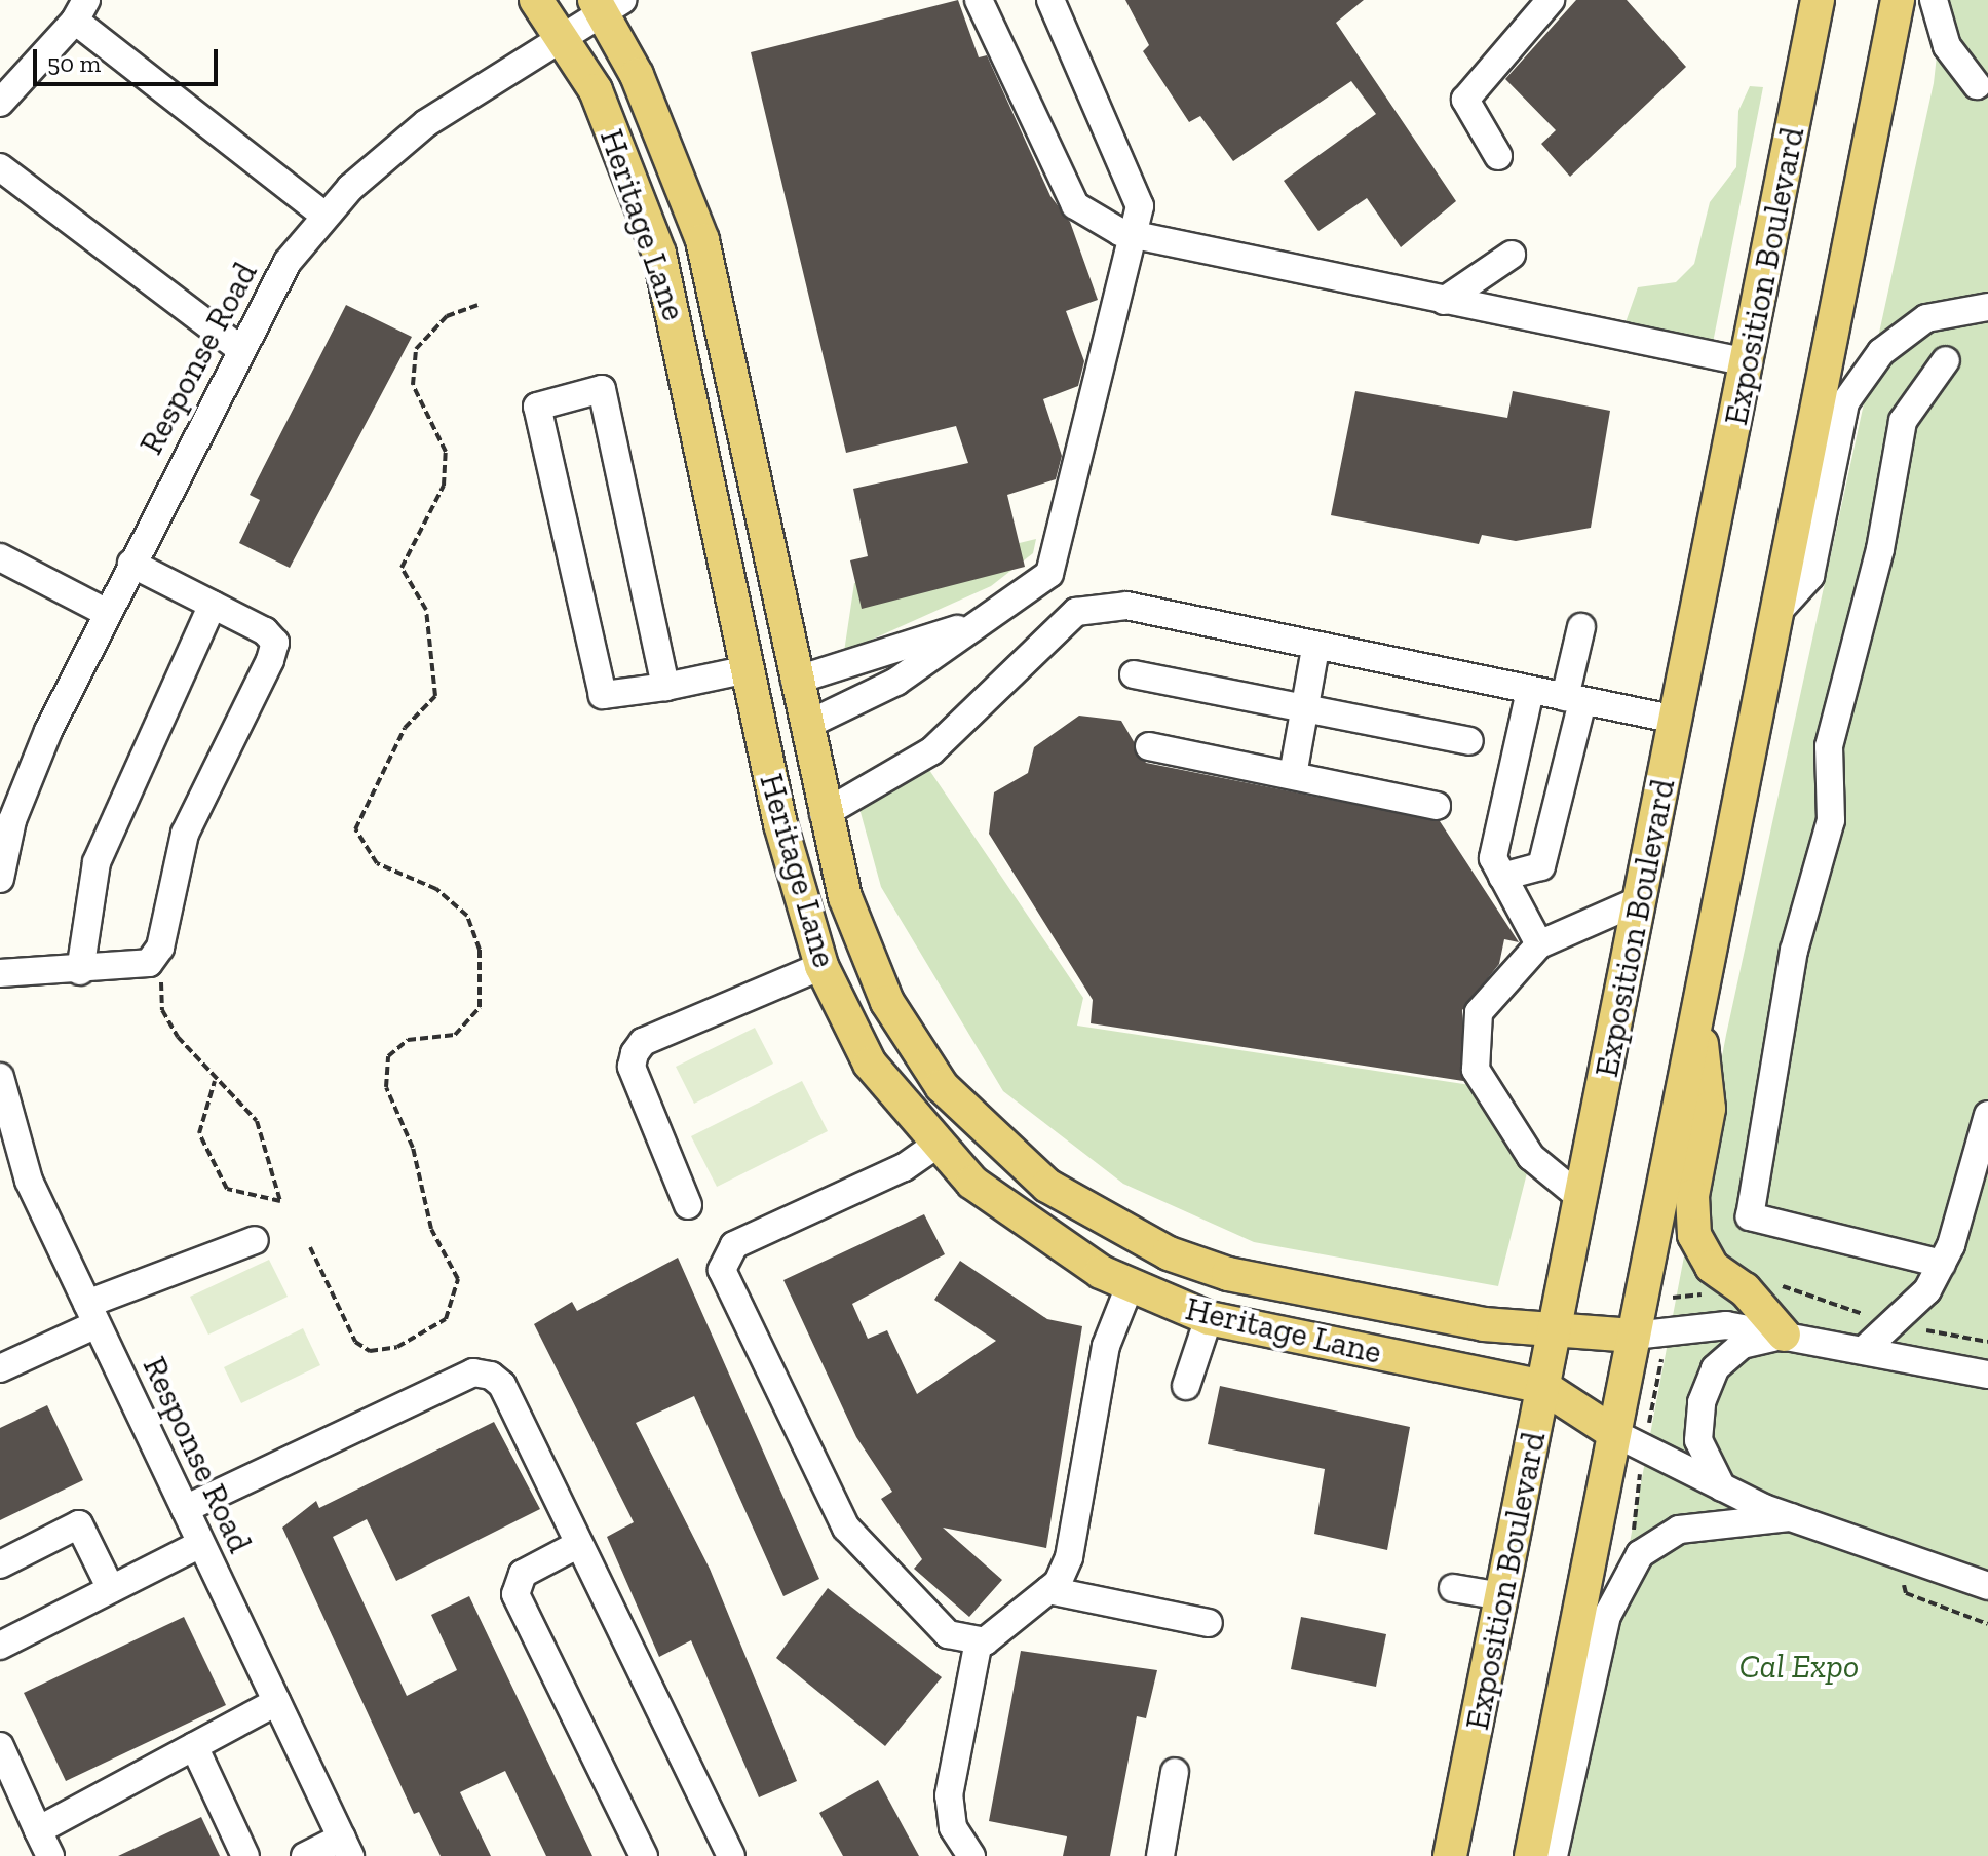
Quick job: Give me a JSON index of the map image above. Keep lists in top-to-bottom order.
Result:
{
  "streets": {
    "main road": ["Heritage Lane", "Exposition Boulevard"],
    "street": ["Response Road"]
  },
  "crossings": [
    ["Heritage Lane", "Exposition Boulevard"],
    ["Heritage Lane", "Response Road"]
  ],
  "parks": ["Cal Expo"],
  "scale_bar": "50 m"
}
